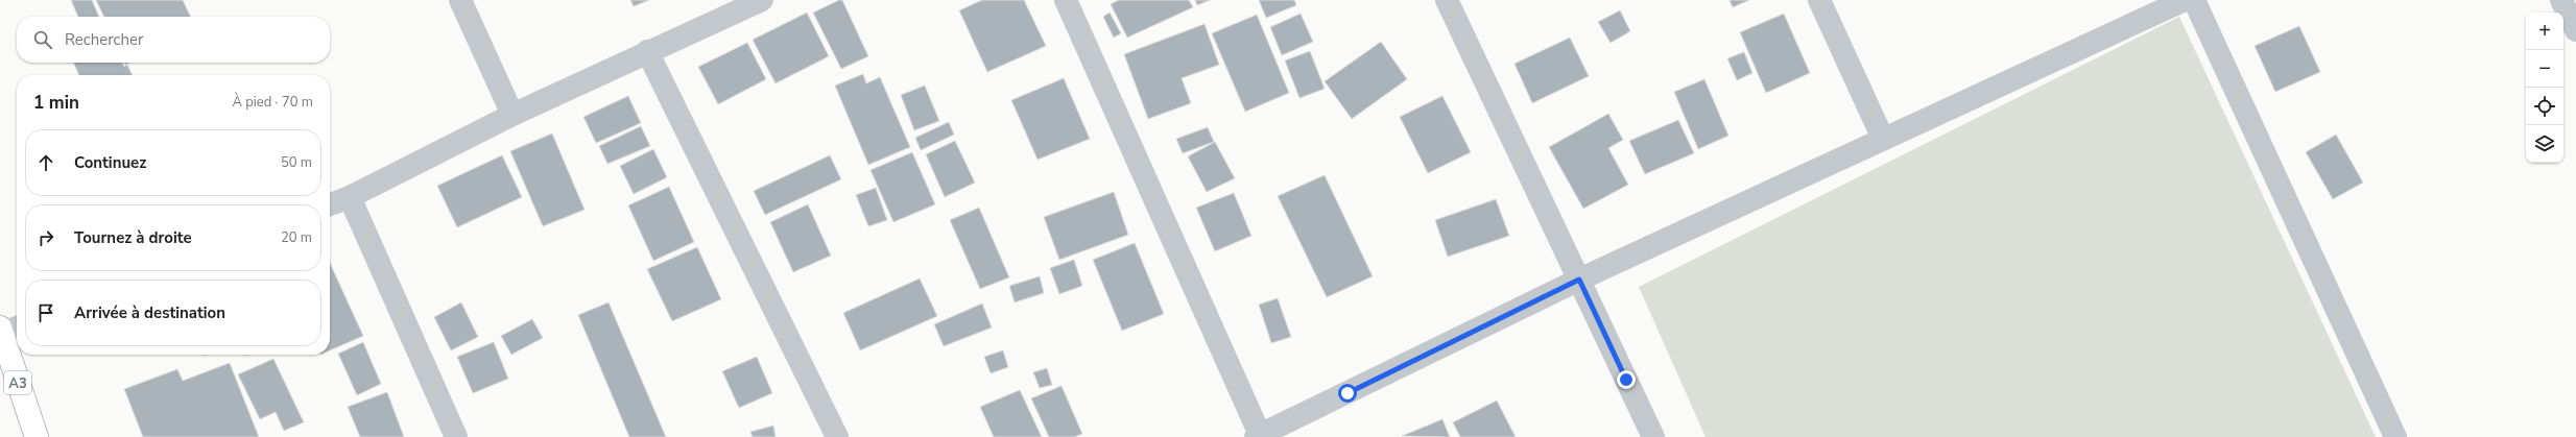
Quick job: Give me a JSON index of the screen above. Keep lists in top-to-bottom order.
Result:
{
  "streets": {
    "highway": ["A3"]
  },
  "page": {
    "map_buttons": ["+", "−"],
    "search": "Rechercher",
    "heading": ["1 min", "À pied · 70 m"],
    "list": [
      ["Continuez", "50 m"],
      ["Tournez à droite", "20 m"],
      "Arrivée à destination"
    ]
  }
}
